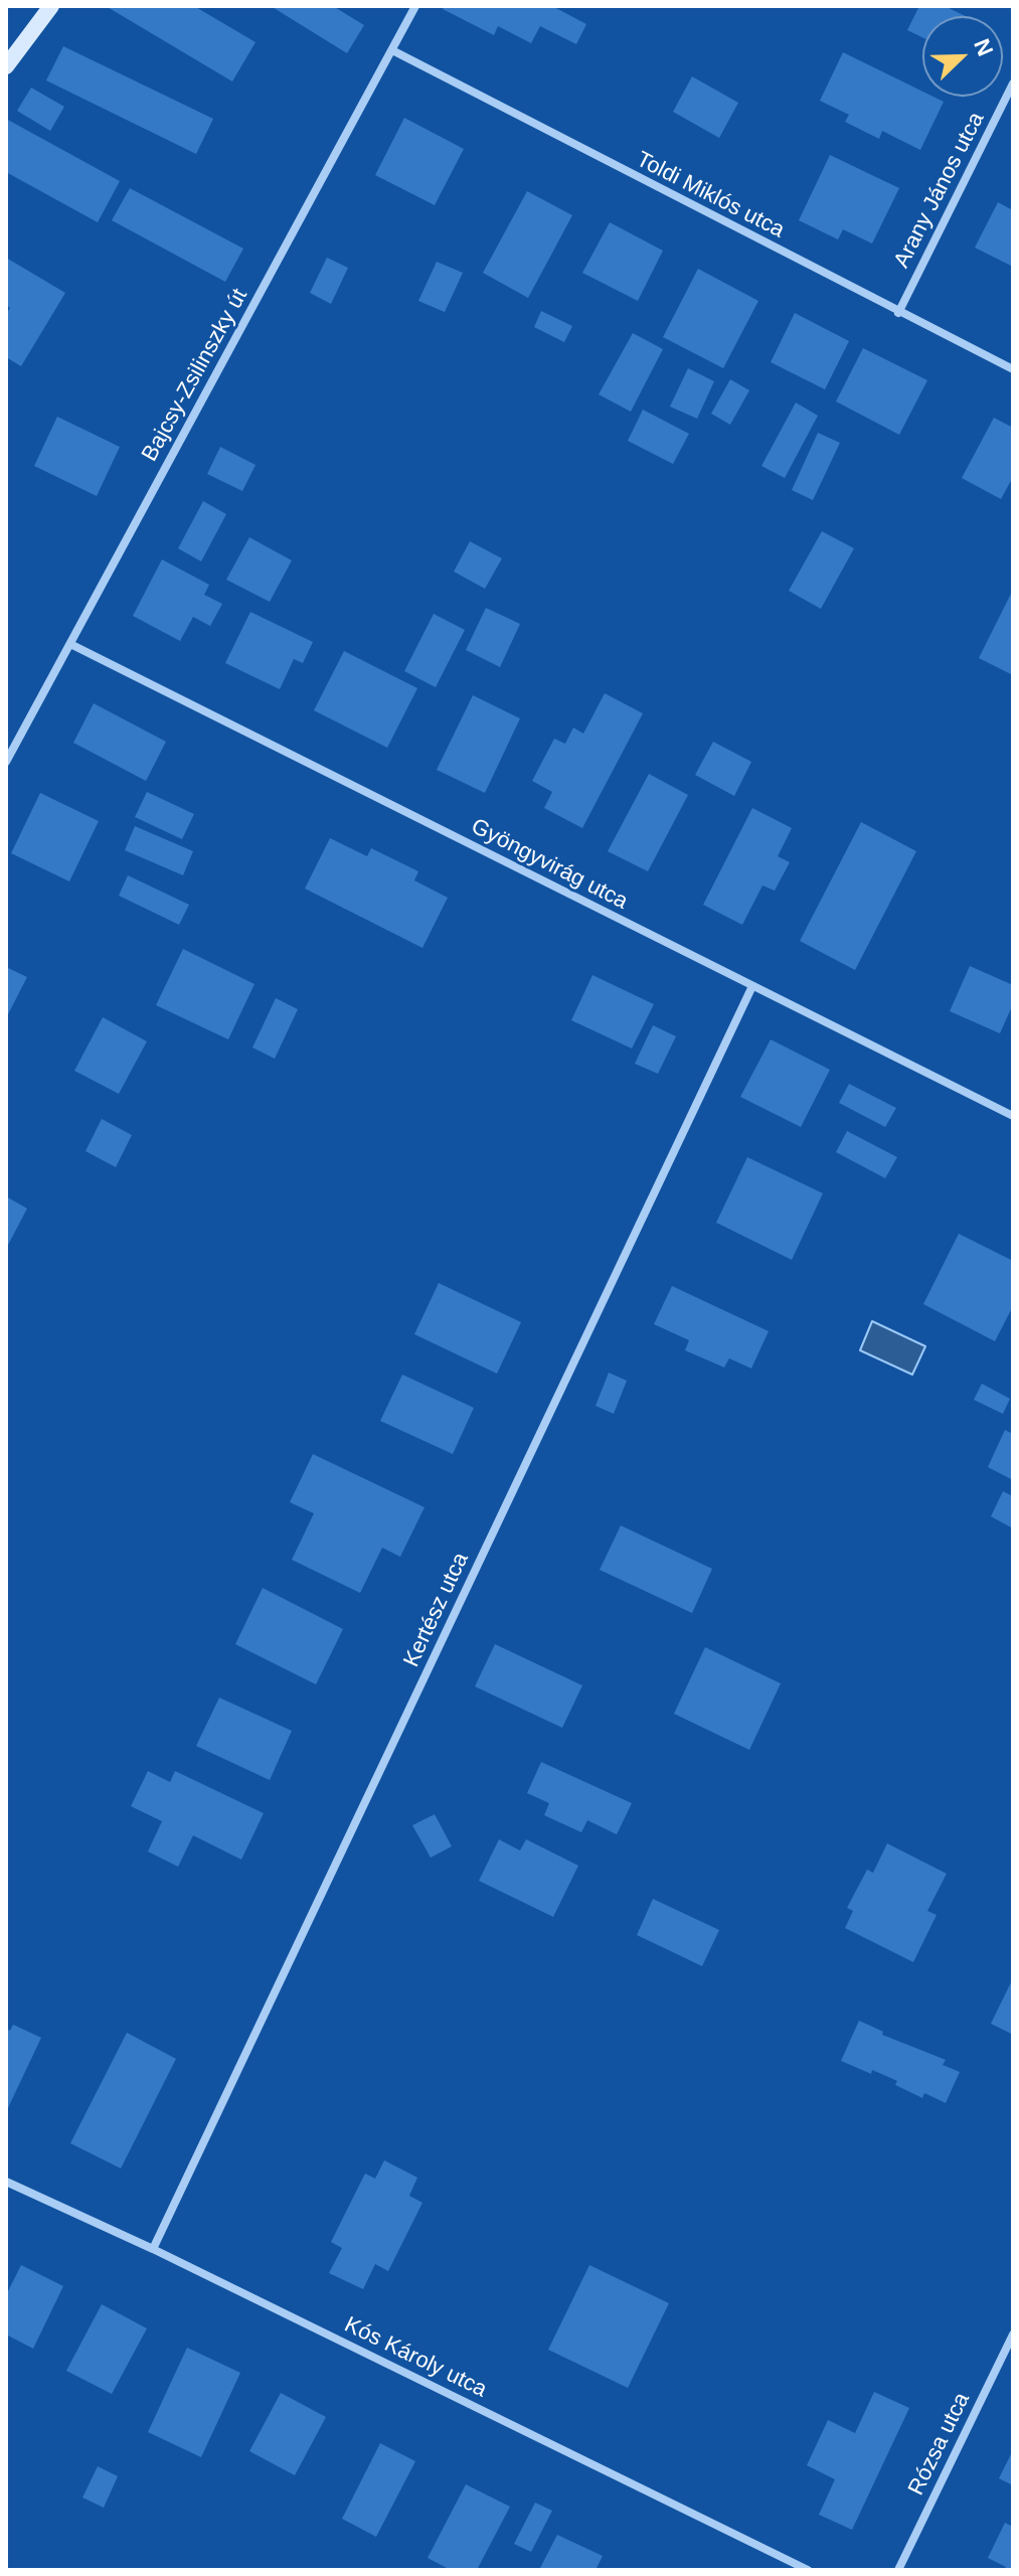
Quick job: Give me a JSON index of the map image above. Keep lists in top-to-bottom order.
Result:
{
  "streets": {
    "street": [
      "Arany János utca",
      "Toldi Miklós utca",
      "Bajcsy-Zsilinszky út",
      "Gyöngyvirág utca",
      "Kertész utca",
      "Kós Károly utca",
      "Rózsa utca"
    ]
  },
  "crossings": [
    ["Arany János utca", "Toldi Miklós utca"],
    ["Toldi Miklós utca", "Bajcsy-Zsilinszky út"],
    ["Bajcsy-Zsilinszky út", "Gyöngyvirág utca"],
    ["Gyöngyvirág utca", "Kertész utca"],
    ["Kertész utca", "Kós Károly utca"]
  ],
  "north": "top right"
}
